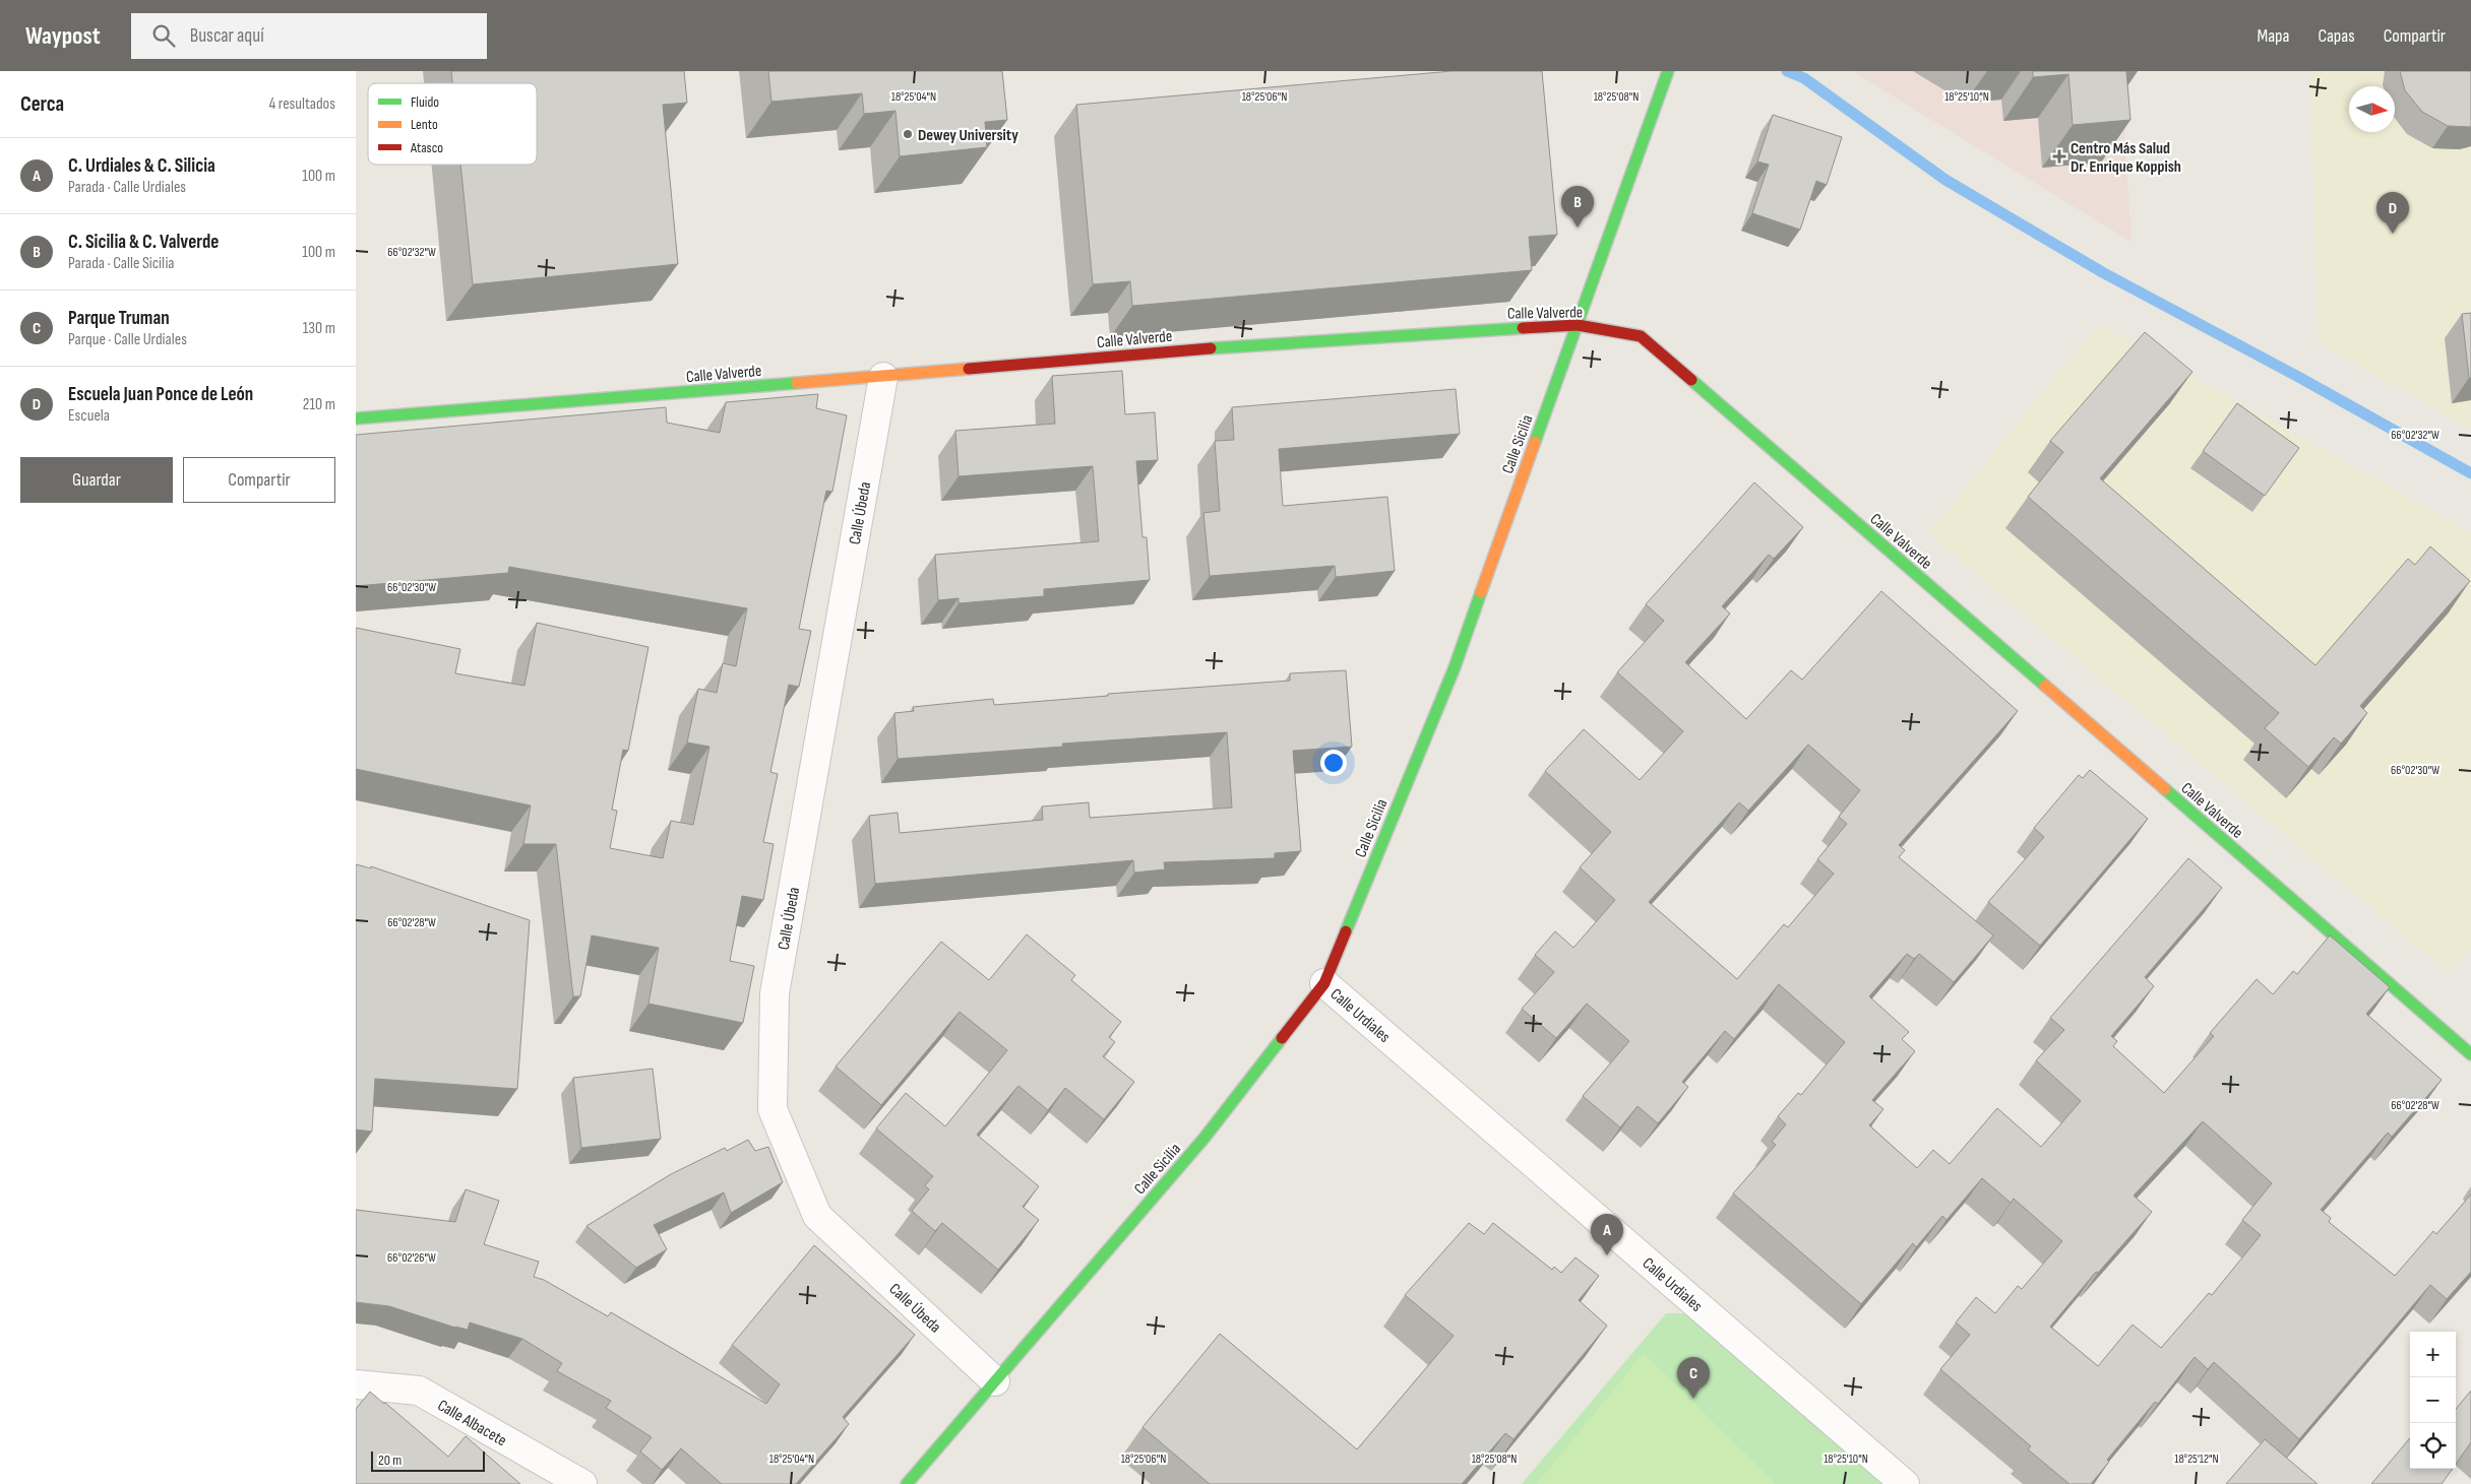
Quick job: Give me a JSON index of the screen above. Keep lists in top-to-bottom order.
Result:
{
  "streets": {
    "street": [
      "Calle Valverde",
      "Calle Sicilia",
      "Calle Úbeda",
      "Calle Urdiales",
      "Calle Albacete"
    ]
  },
  "crossings": [
    ["Calle Valverde", "Calle Sicilia"],
    ["Calle Valverde", "Calle Úbeda"],
    ["Calle Sicilia", "Calle Úbeda"],
    ["Calle Sicilia", "Calle Urdiales"]
  ],
  "places": {
    "other": ["Dewey University"],
    "health": ["Centro Más Salud Dr. Enrique Koppish"]
  },
  "legend": ["Fluido", "Lento", "Atasco"],
  "scale_bar": "20 m",
  "north": "right",
  "page": {
    "header": "Waypost",
    "search": "Buscar aquí",
    "nav": ["Mapa", "Capas", "Compartir"],
    "heading": ["Cerca", "4 resultados"],
    "list": [
      {
        "mark": "A",
        "name": "C. Urdiales & C. Silicia",
        "note": "Parada · Calle Urdiales",
        "value": "100 m"
      },
      {
        "mark": "B",
        "name": "C. Sicilia & C. Valverde",
        "note": "Parada · Calle Sicilia",
        "value": "100 m"
      },
      {
        "mark": "C",
        "name": "Parque Truman",
        "note": "Parque · Calle Urdiales",
        "value": "130 m"
      },
      {
        "mark": "D",
        "name": "Escuela Juan Ponce de León",
        "note": "Escuela",
        "value": "210 m"
      }
    ],
    "pins": [
      "B",
      "D",
      "A",
      "C"
    ],
    "buttons": ["Guardar", "Compartir"],
    "map_buttons": ["+", "−"],
    "scale": "20 m"
  },
  "coordinates": [
    "18°25'04\"N",
    "18°25'06\"N",
    "18°25'08\"N",
    "18°25'10\"N",
    "66°02'32\"W",
    "66°02'30\"W",
    "66°02'28\"W",
    "66°02'26\"W",
    "18°25'12\"N"
  ]
}
